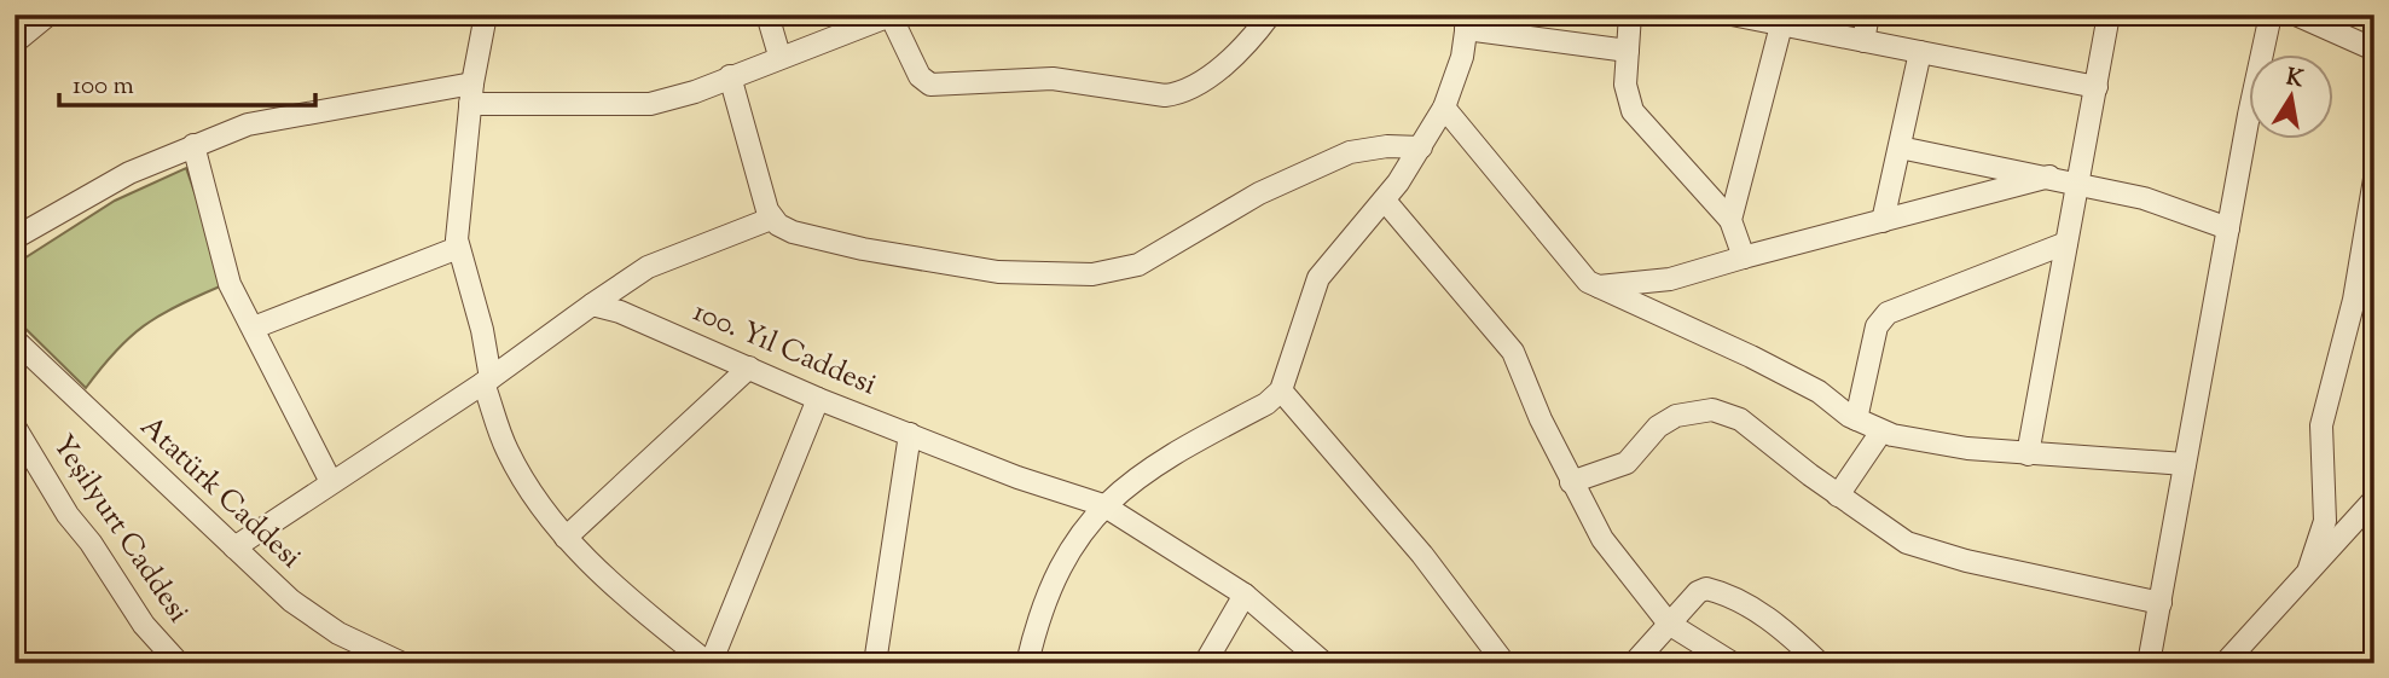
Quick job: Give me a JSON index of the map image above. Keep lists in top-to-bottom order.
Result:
{
  "streets": {
    "street": ["100. Yıl Caddesi", "Atatürk Caddesi", "Yeşilyurt Caddesi"]
  },
  "scale_bar": "100 m",
  "north": "top"
}
